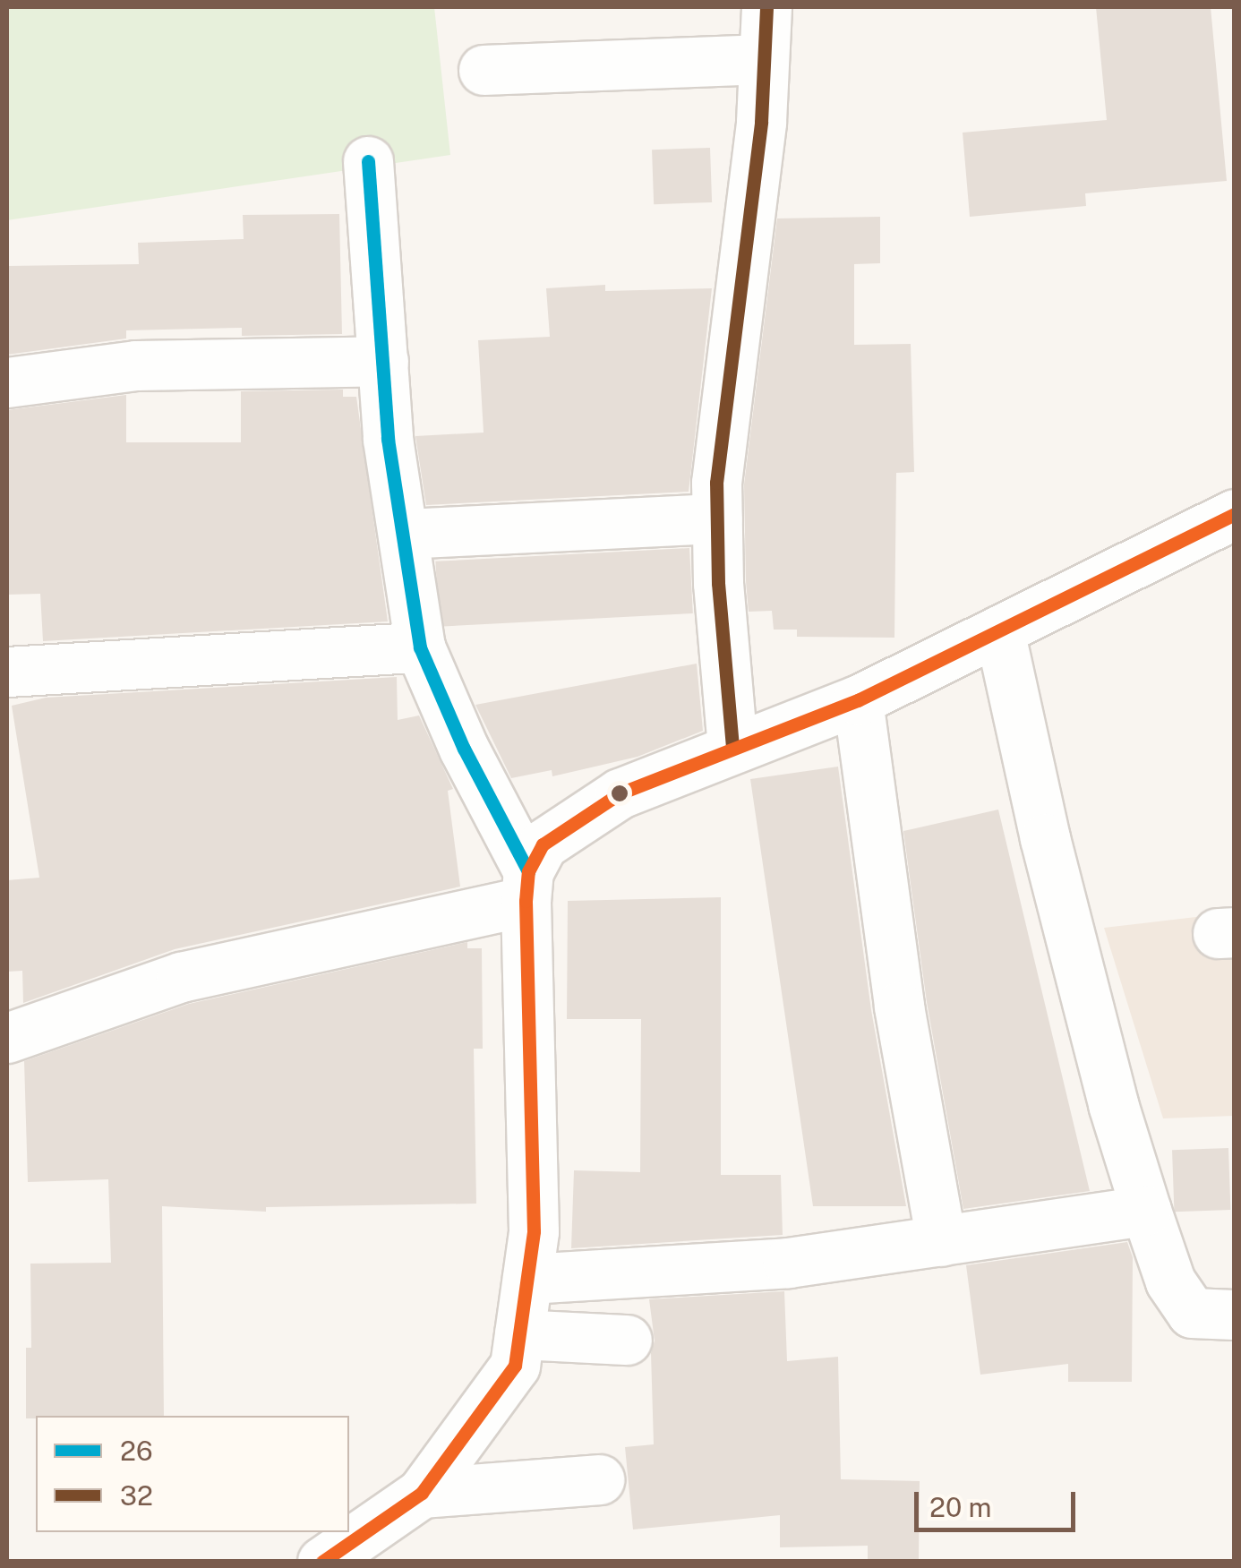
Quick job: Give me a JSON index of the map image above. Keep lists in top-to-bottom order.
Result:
{
  "lines": ["transit line 32", "transit line 26"],
  "legend": ["26", "32"],
  "scale_bar": "20 m"
}
